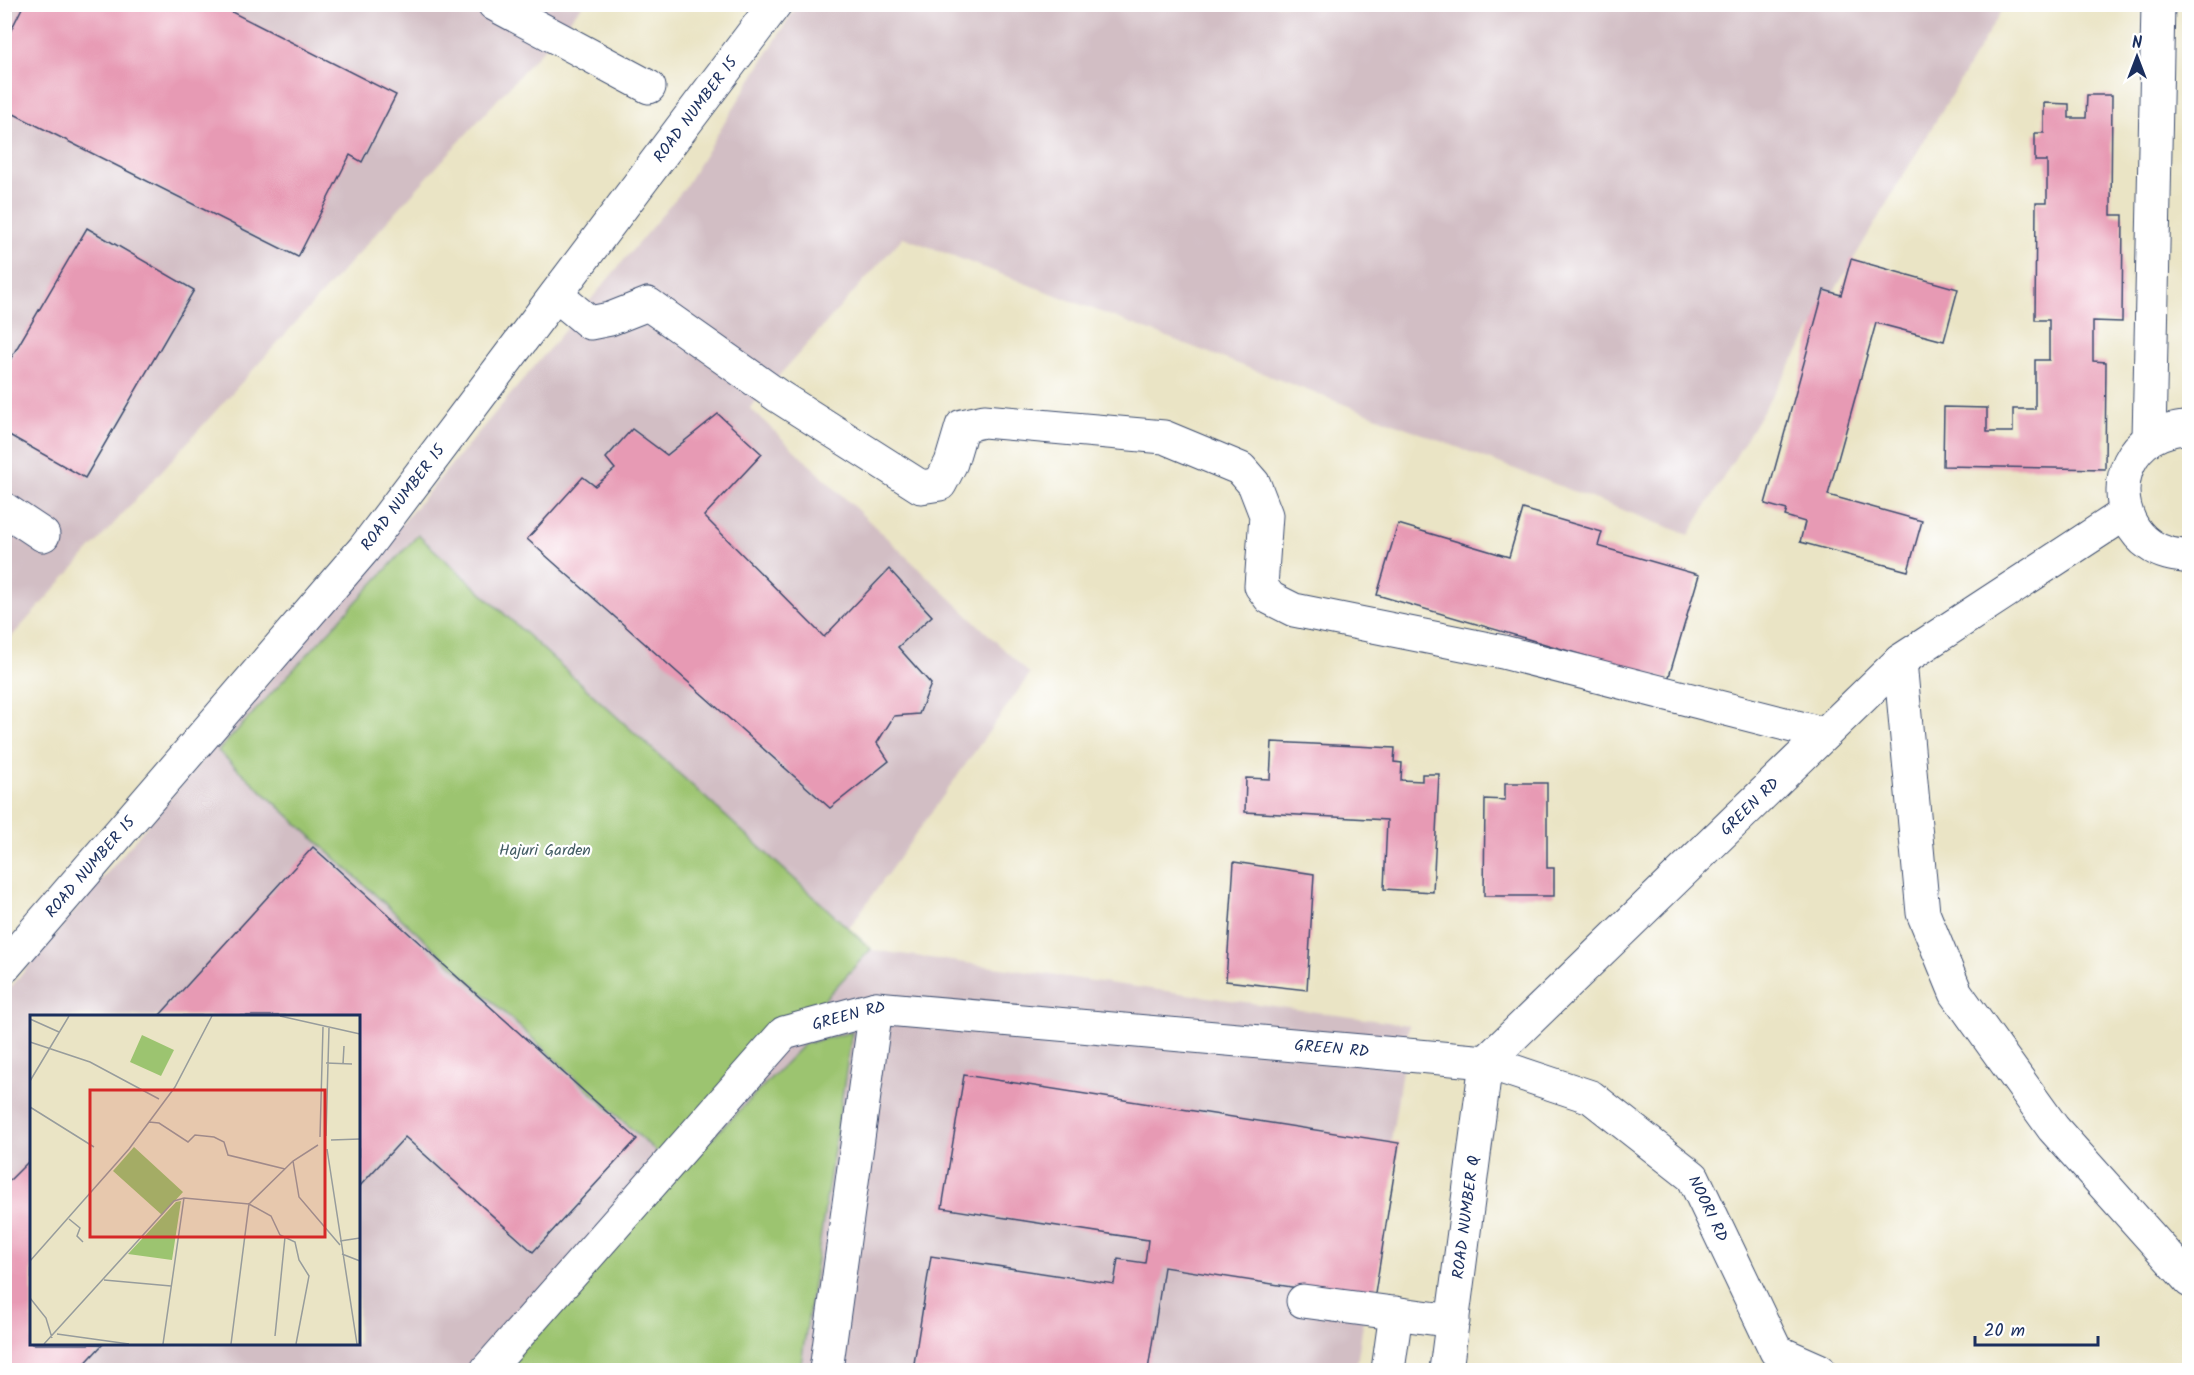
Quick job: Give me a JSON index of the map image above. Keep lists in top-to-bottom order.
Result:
{
  "streets": {
    "street": [
      "ROAD NUMBER 15",
      "GREEN RD",
      "NOORI RD",
      "ROAD NUMBER Q"
    ]
  },
  "crossings": [
    ["GREEN RD", "NOORI RD"],
    ["GREEN RD", "ROAD NUMBER Q"],
    ["NOORI RD", "ROAD NUMBER Q"]
  ],
  "parks": ["Hajuri Garden"],
  "scale_bar": "20 m",
  "north": "top"
}
